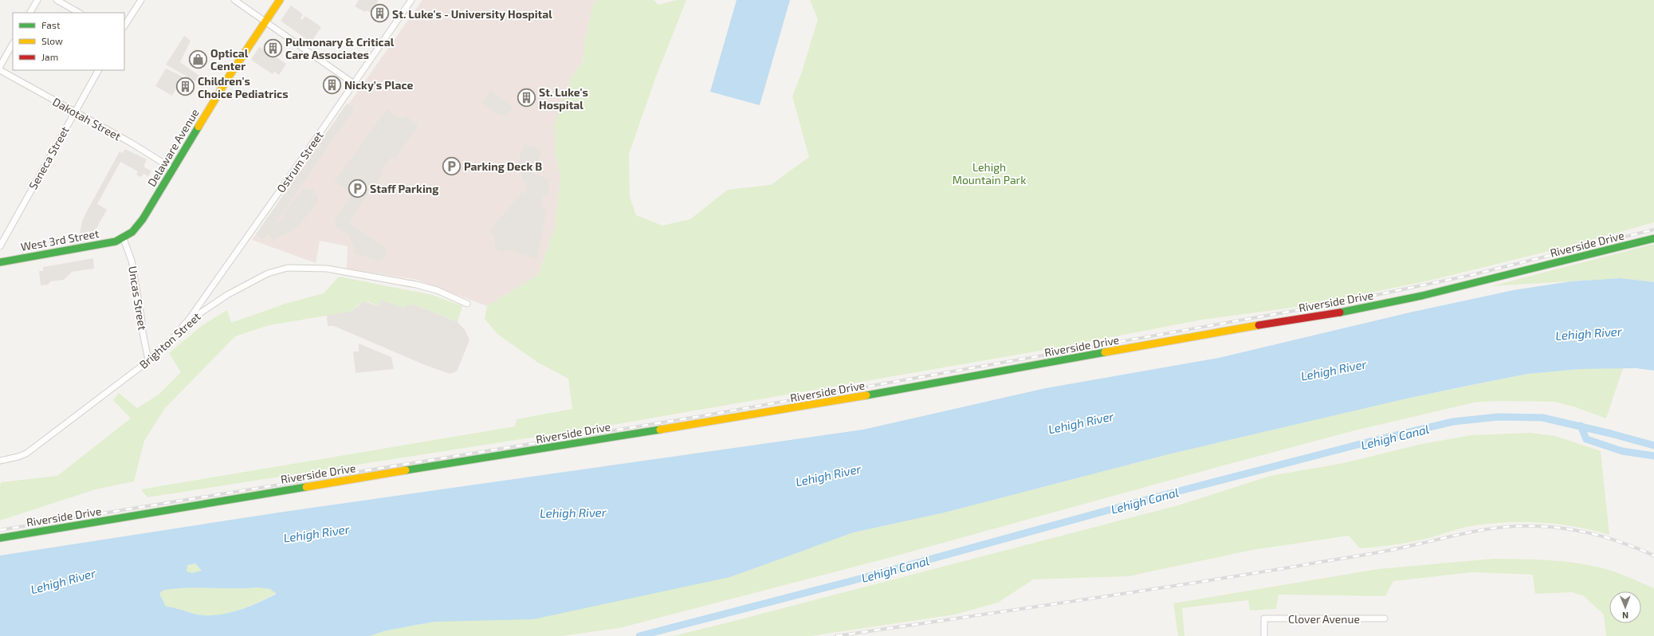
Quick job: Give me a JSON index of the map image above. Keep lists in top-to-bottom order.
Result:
{
  "streets": {
    "street": [
      "Dakotah Street",
      "Delaware Avenue",
      "Seneca Street",
      "Ostrum Street",
      "West 3rd Street",
      "Riverside Drive",
      "Uncas Street",
      "Brighton Street",
      "Clover Avenue"
    ]
  },
  "crossings": [
    ["Dakotah Street", "Delaware Avenue"],
    ["Dakotah Street", "Seneca Street"],
    ["Delaware Avenue", "West 3rd Street"],
    ["Delaware Avenue", "Uncas Street"],
    ["Ostrum Street", "Brighton Street"],
    ["West 3rd Street", "Uncas Street"],
    ["Uncas Street", "Brighton Street"]
  ],
  "water": ["Lehigh River", "Lehigh Canal"],
  "parks": ["Lehigh Mountain Park"],
  "places": {
    "building": [
      "St. Luke's - University Hospital",
      "Pulmonary & Critical Care Associates",
      "Nicky's Place",
      "Children's Choice Pediatrics",
      "St. Luke's Hospital"
    ],
    "shop": ["Optical Center"],
    "parking": ["Parking Deck B", "Staff Parking"]
  },
  "legend": ["Fast", "Slow", "Jam"],
  "north": "bottom"
}
